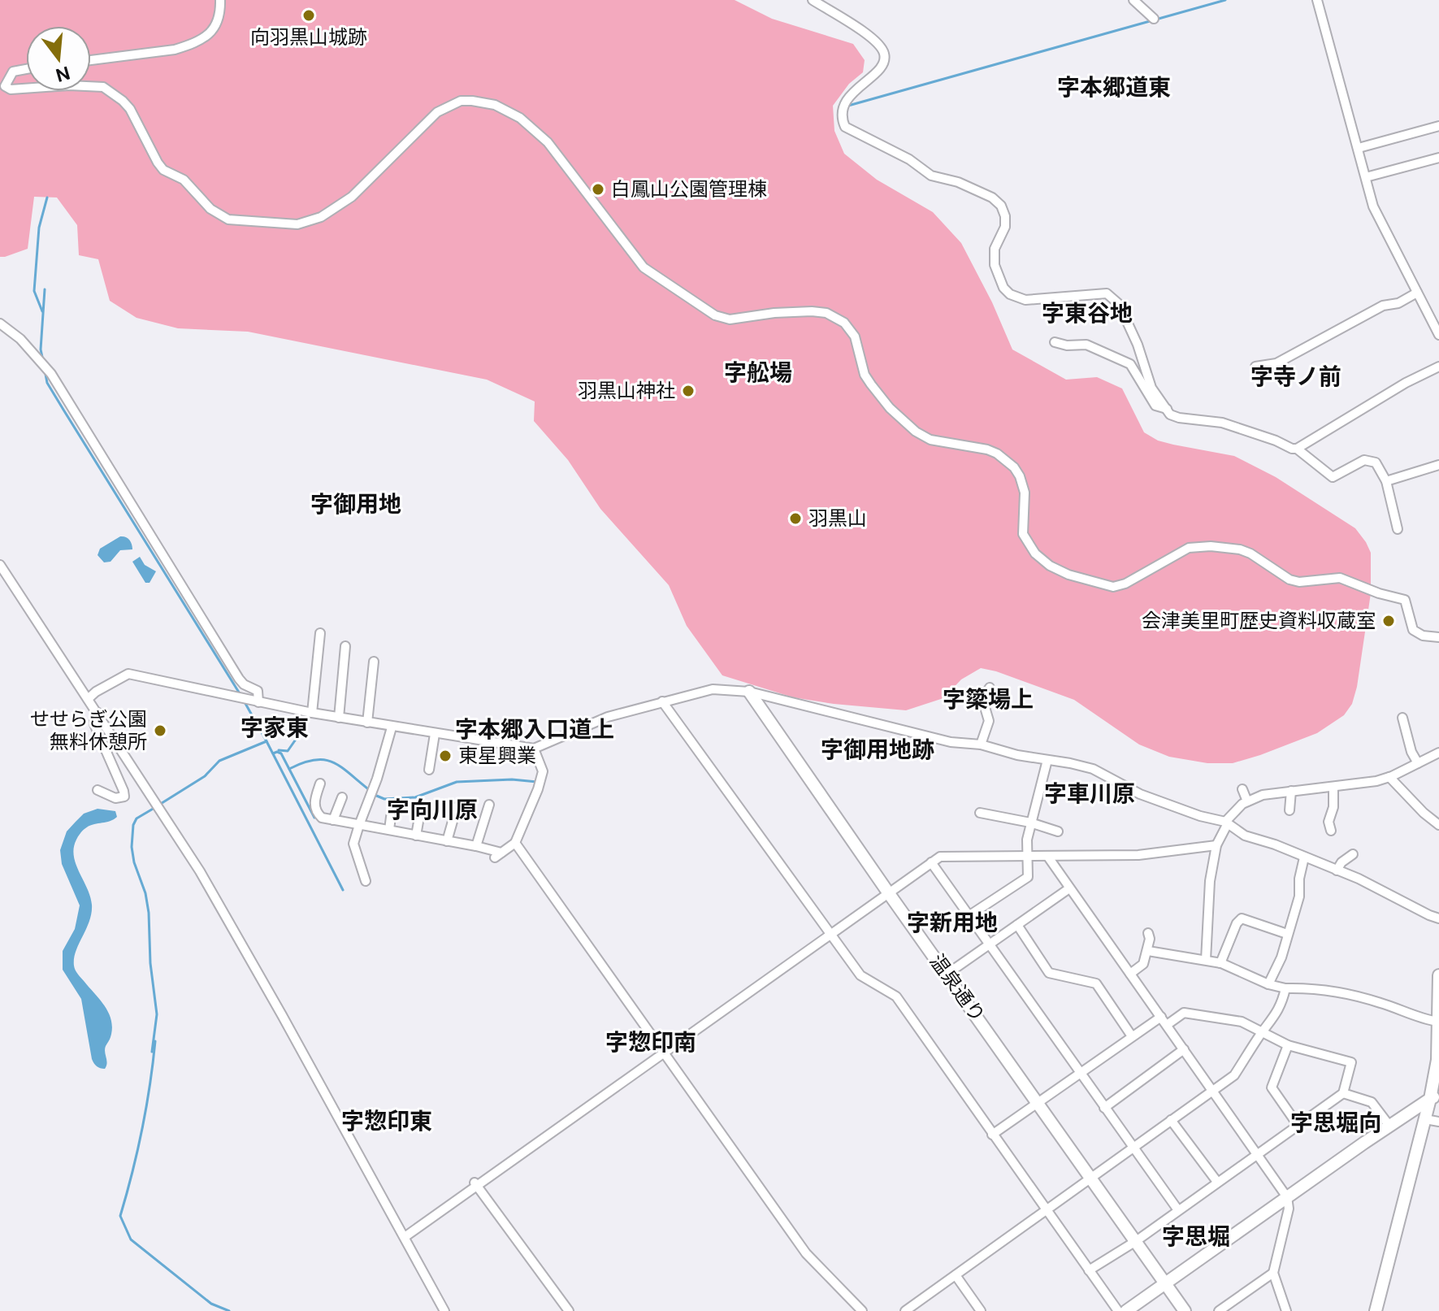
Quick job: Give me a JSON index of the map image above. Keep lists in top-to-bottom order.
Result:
{
  "streets": {
    "street": ["温泉通り"]
  },
  "districts": [
    "字本郷道東",
    "字東谷地",
    "字舩場",
    "字寺ノ前",
    "字御用地",
    "字簗場上",
    "字家東",
    "字本郷入口道上",
    "字御用地跡",
    "字車川原",
    "字向川原",
    "字新用地",
    "字惣印南",
    "字惣印東",
    "字思堀向",
    "字思堀"
  ],
  "places": [
    "向羽黒山城跡",
    "白鳳山公園管理棟",
    "羽黒山神社",
    "羽黒山",
    "会津美里町歴史資料収蔵室",
    "せせらぎ公園 無料休憩所",
    "東星興業"
  ],
  "north": "bottom"
}
